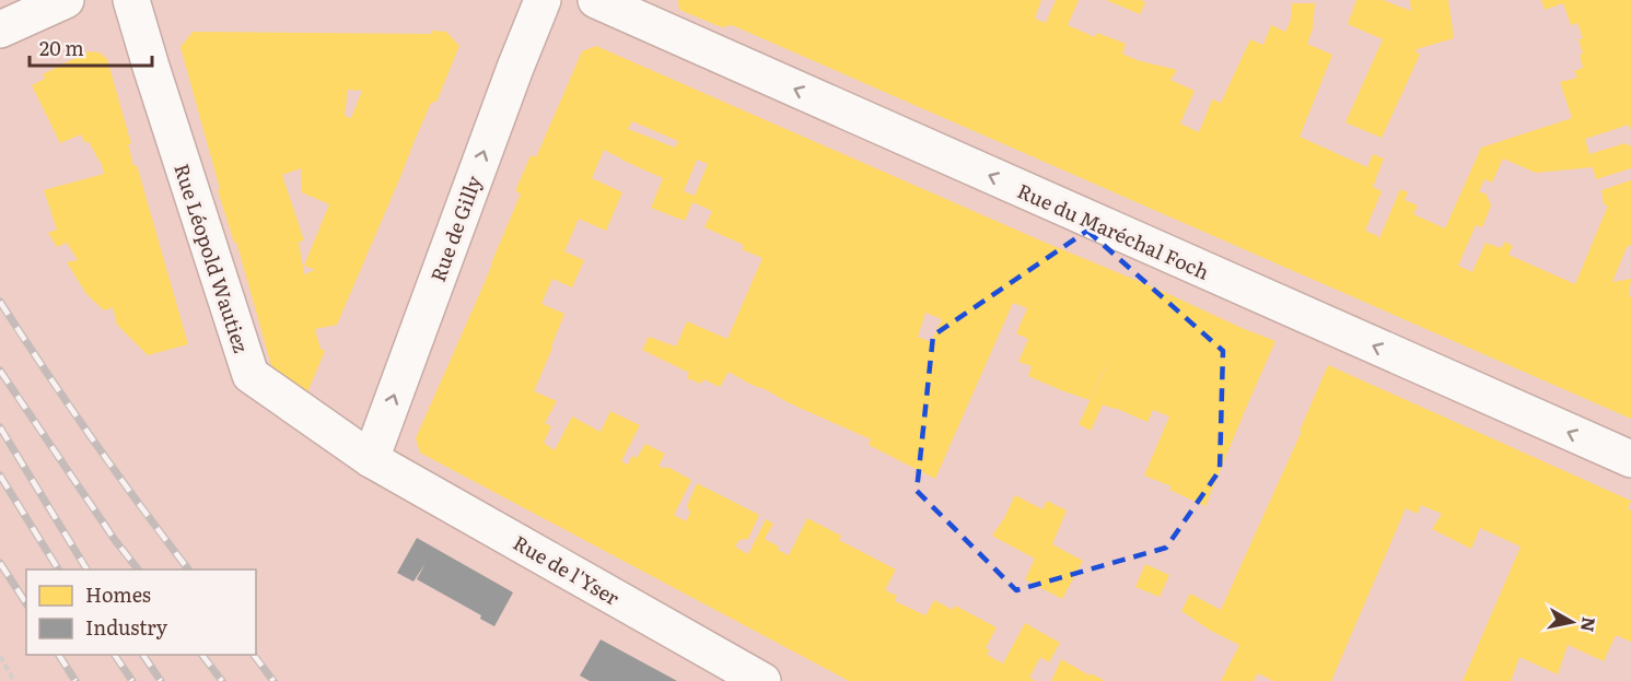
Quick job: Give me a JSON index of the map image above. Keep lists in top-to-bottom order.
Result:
{
  "streets": {
    "street": [
      "Rue de Gilly",
      "Rue du Maréchal Foch",
      "Rue Léopold Wautiez",
      "Rue de l'Yser"
    ]
  },
  "crossings": [
    ["Rue de Gilly", "Rue Léopold Wautiez"],
    ["Rue de Gilly", "Rue de l'Yser"],
    ["Rue Léopold Wautiez", "Rue de l'Yser"]
  ],
  "one_way": ["Rue de Gilly", "Rue du Maréchal Foch"],
  "legend": ["Homes", "Industry"],
  "scale_bar": "20 m",
  "north": "right"
}
